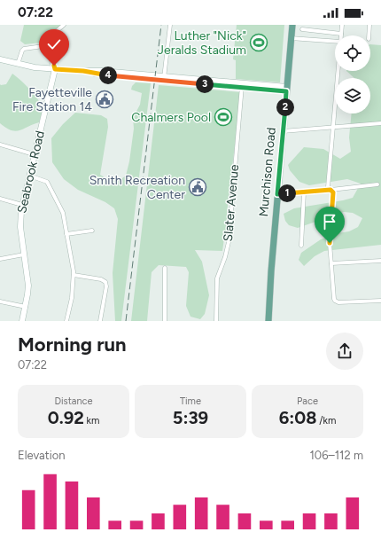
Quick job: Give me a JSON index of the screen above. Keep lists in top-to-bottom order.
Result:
{
  "streets": {
    "main road": ["Murchison Road"],
    "street": ["Seabrook Road", "Slater Avenue"]
  },
  "places": {
    "sports": ["Luther \"Nick\" Jeralds Stadium", "Chalmers Pool"],
    "public building": ["Fayetteville Fire Station 14", "Smith Recreation Center"]
  },
  "page": {
    "status": "07:22",
    "pins": [
      "4",
      "3",
      "2",
      "1"
    ],
    "heading": ["Morning run", "07:22"],
    "stats": [
      ["Distance", "0.92 km"],
      ["Time", "5:39"],
      ["Pace", "6:08 /km"]
    ],
    "chart": ["Elevation", "106–112 m"]
  }
}
